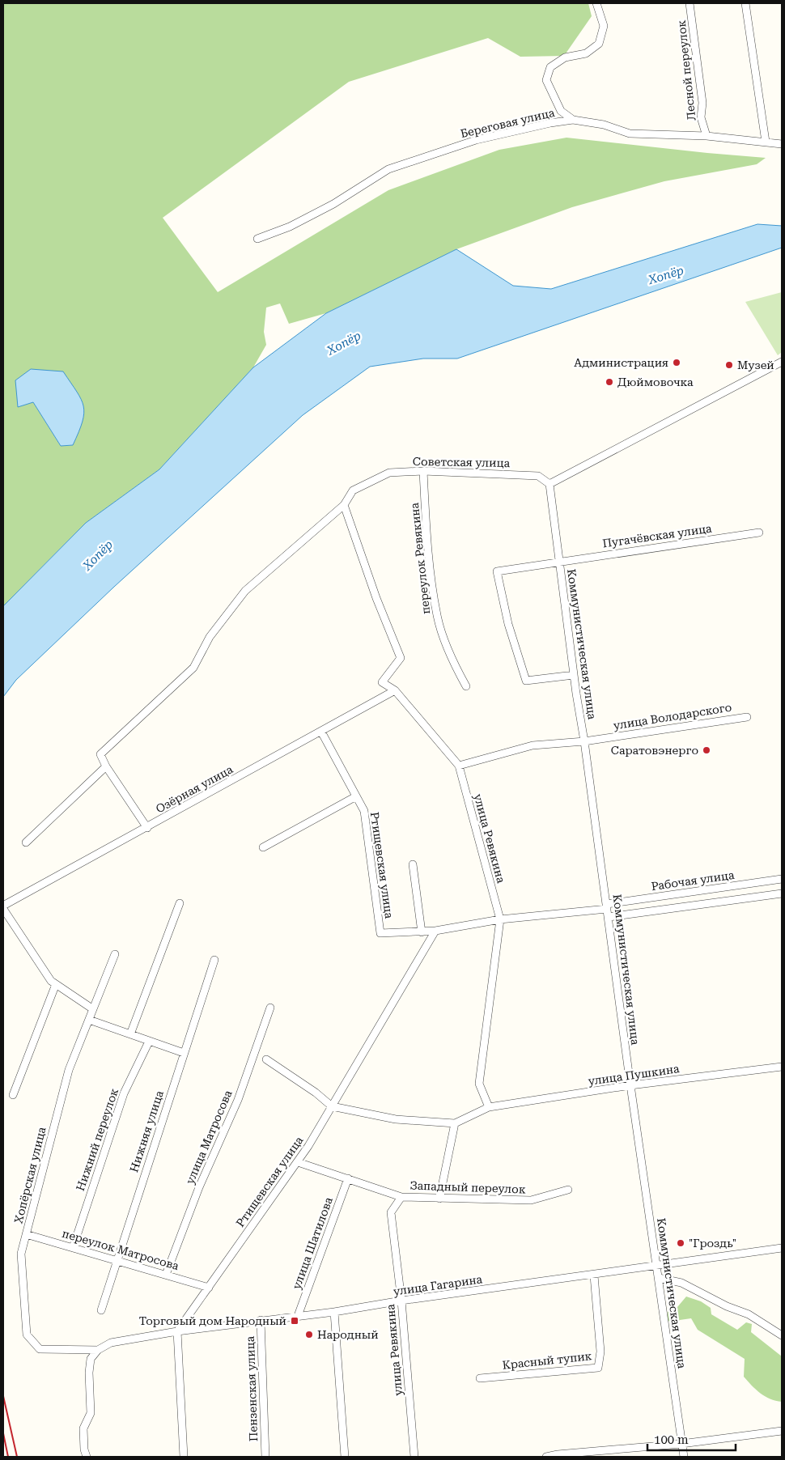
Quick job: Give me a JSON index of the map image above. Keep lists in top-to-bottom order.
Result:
{
  "streets": {
    "street": [
      "Лесной переулок",
      "Береговая улица",
      "Советская улица",
      "Пугачёвская улица",
      "переулок Ревякина",
      "Коммунистическая улица",
      "улица Володарского",
      "Озёрная улица",
      "улица Ревякина",
      "Ртищевская улица",
      "Рабочая улица",
      "улица Пушкина",
      "Нижняя улица",
      "улица Матросова",
      "Нижний переулок",
      "Хопёрская улица",
      "Западный переулок",
      "улица Шатилова",
      "переулок Матросова",
      "улица Гагарина",
      "Красный тупик",
      "Пензенская улица"
    ]
  },
  "crossings": [
    ["Лесной переулок", "Береговая улица"],
    ["Советская улица", "переулок Ревякина"],
    ["Советская улица", "Коммунистическая улица"],
    ["Советская улица", "улица Ревякина"],
    ["Пугачёвская улица", "Коммунистическая улица"],
    ["Коммунистическая улица", "улица Володарского"],
    ["Коммунистическая улица", "Ртищевская улица"],
    ["Коммунистическая улица", "Рабочая улица"],
    ["Коммунистическая улица", "улица Пушкина"],
    ["Коммунистическая улица", "улица Гагарина"],
    ["улица Володарского", "улица Ревякина"],
    ["Озёрная улица", "улица Ревякина"],
    ["Озёрная улица", "Ртищевская улица"],
    ["улица Ревякина", "Ртищевская улица"],
    ["улица Ревякина", "улица Пушкина"],
    ["улица Ревякина", "Западный переулок"],
    ["улица Ревякина", "улица Гагарина"],
    ["Ртищевская улица", "Рабочая улица"],
    ["Ртищевская улица", "Западный переулок"],
    ["Ртищевская улица", "переулок Матросова"],
    ["Ртищевская улица", "улица Гагарина"],
    ["Нижняя улица", "переулок Матросова"],
    ["улица Матросова", "переулок Матросова"],
    ["Нижний переулок", "переулок Матросова"],
    ["Хопёрская улица", "переулок Матросова"],
    ["Хопёрская улица", "улица Гагарина"],
    ["Западный переулок", "улица Шатилова"],
    ["улица Шатилова", "улица Гагарина"],
    ["улица Гагарина", "Красный тупик"],
    ["улица Гагарина", "Пензенская улица"]
  ],
  "water": ["Хопёр"],
  "places": {
    "other": [
      "Администрация",
      "Музей",
      "Дюймовочка",
      "Саратовэнерго",
      "\"Гроздь\"",
      "Народный"
    ],
    "transit": ["Торговый дом Народный"]
  },
  "scale_bar": "100 m"
}
